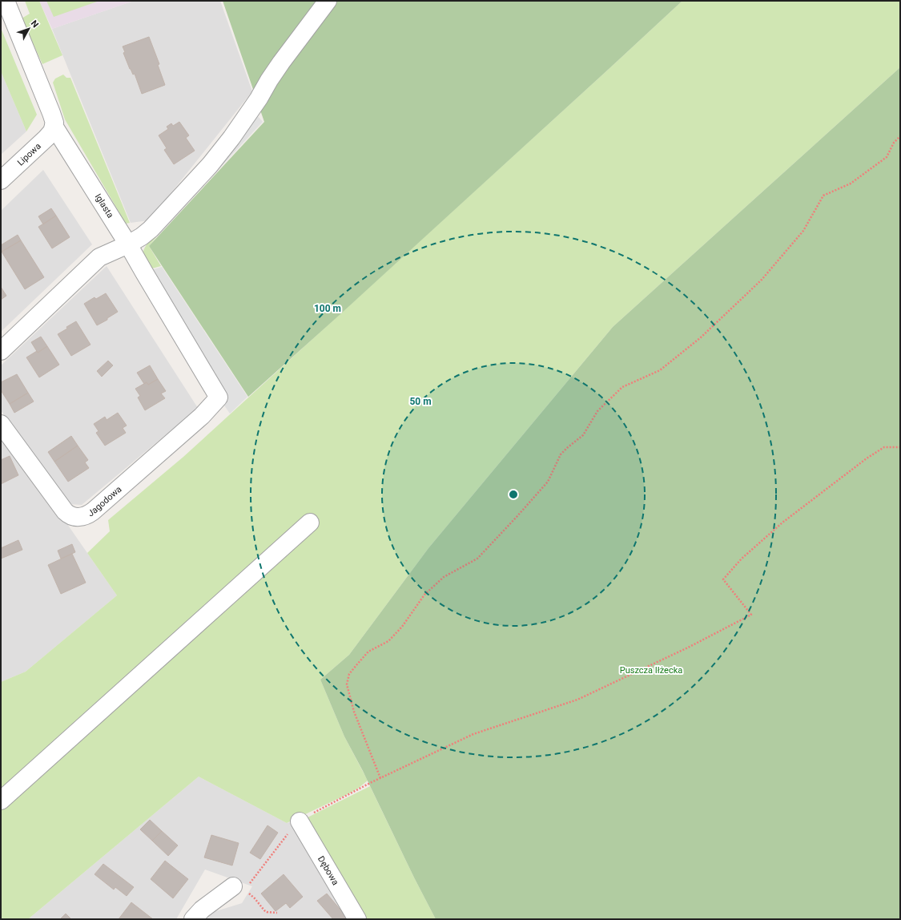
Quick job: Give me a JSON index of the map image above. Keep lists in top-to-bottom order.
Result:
{
  "streets": {
    "street": [
      "Lipowa",
      "Iglasta",
      "Jagodowa",
      "Dębowa"
    ]
  },
  "crossings": [
    ["Lipowa", "Iglasta"],
    ["Iglasta", "Jagodowa"]
  ],
  "parks": ["Puszcza Iłżecka"],
  "north": "top right",
  "rings": ["100 m", "50 m"]
}
